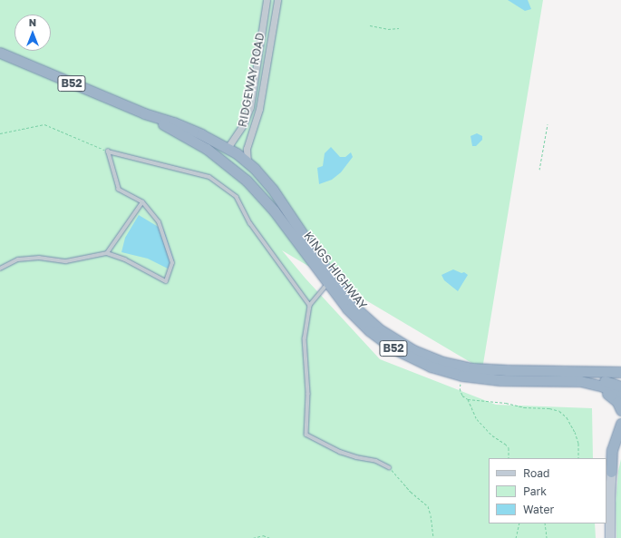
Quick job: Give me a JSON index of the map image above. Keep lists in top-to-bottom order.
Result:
{
  "streets": {
    "highway": ["B52", "KINGS HIGHWAY"],
    "street": ["RIDGEWAY ROAD"]
  },
  "crossings": [
    ["RIDGEWAY ROAD", "KINGS HIGHWAY"],
    ["B52", "KINGS HIGHWAY"]
  ],
  "legend": ["Road", "Park", "Water"],
  "north": "top"
}
